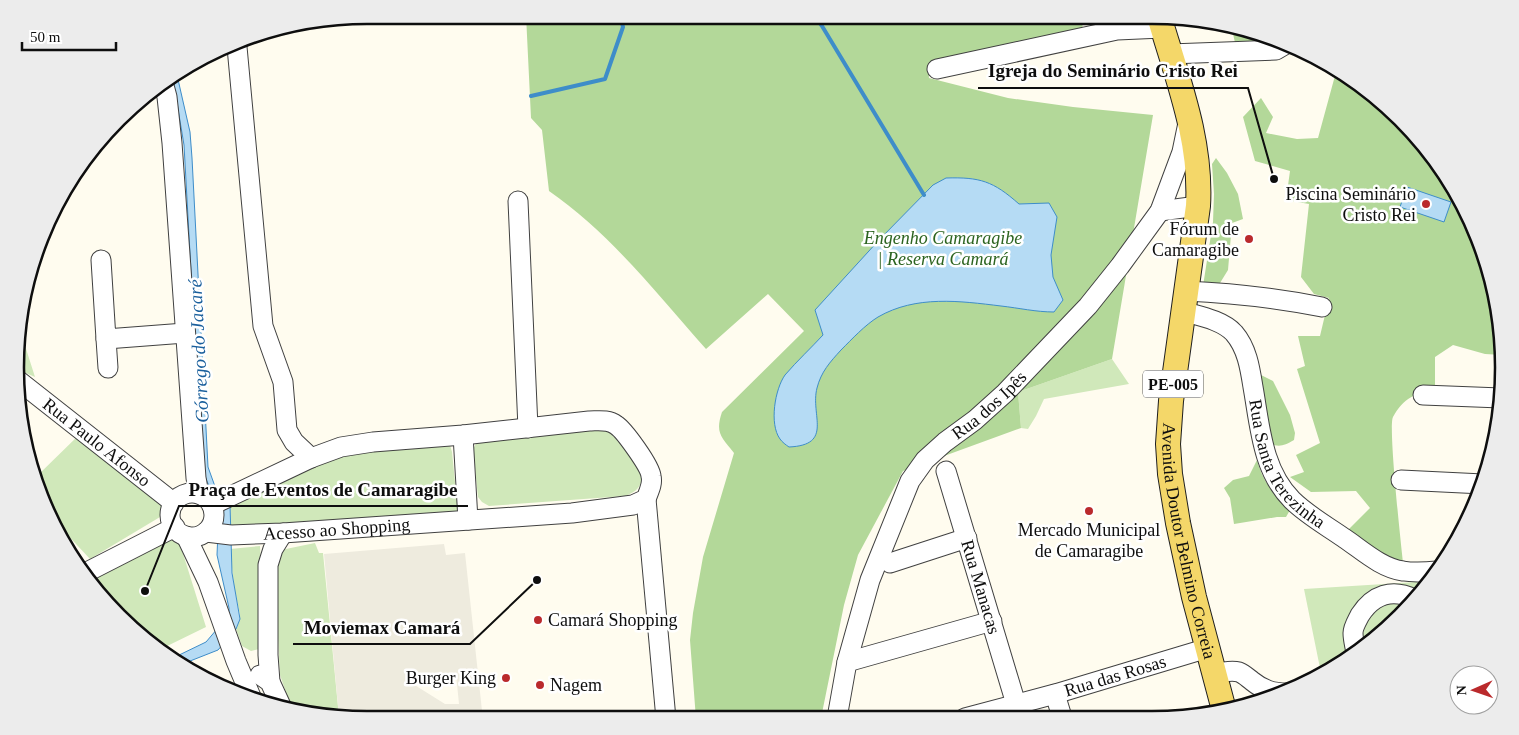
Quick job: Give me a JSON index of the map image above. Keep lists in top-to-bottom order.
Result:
{
  "streets": {
    "main road": ["PE-005", "Avenida Doutor Belmino Correia"],
    "street": [
      "Rua dos Ipês",
      "Rua Paulo Afonso",
      "Rua Santa Terezinha",
      "Acesso ao Shopping",
      "Rua Manacas",
      "Rua das Rosas"
    ]
  },
  "crossings": [
    ["Rua dos Ipês", "Avenida Doutor Belmino Correia"],
    ["Rua Santa Terezinha", "Avenida Doutor Belmino Correia"],
    ["Avenida Doutor Belmino Correia", "Rua das Rosas"],
    ["Rua Manacas", "Rua das Rosas"]
  ],
  "water": ["Córrego do Jacaré"],
  "parks": ["Engenho Camaragibe | Reserva Camará"],
  "places": [
    "Igreja do Seminário Cristo Rei",
    "Piscina Seminário Cristo Rei",
    "Fórum de Camaragibe",
    "Mercado Municipal de Camaragibe",
    "Moviemax Camará",
    "Praça de Eventos de Camaragibe",
    "Camará Shopping",
    "Burger King",
    "Nagem"
  ],
  "scale_bar": "50 m",
  "north": "left"
}
